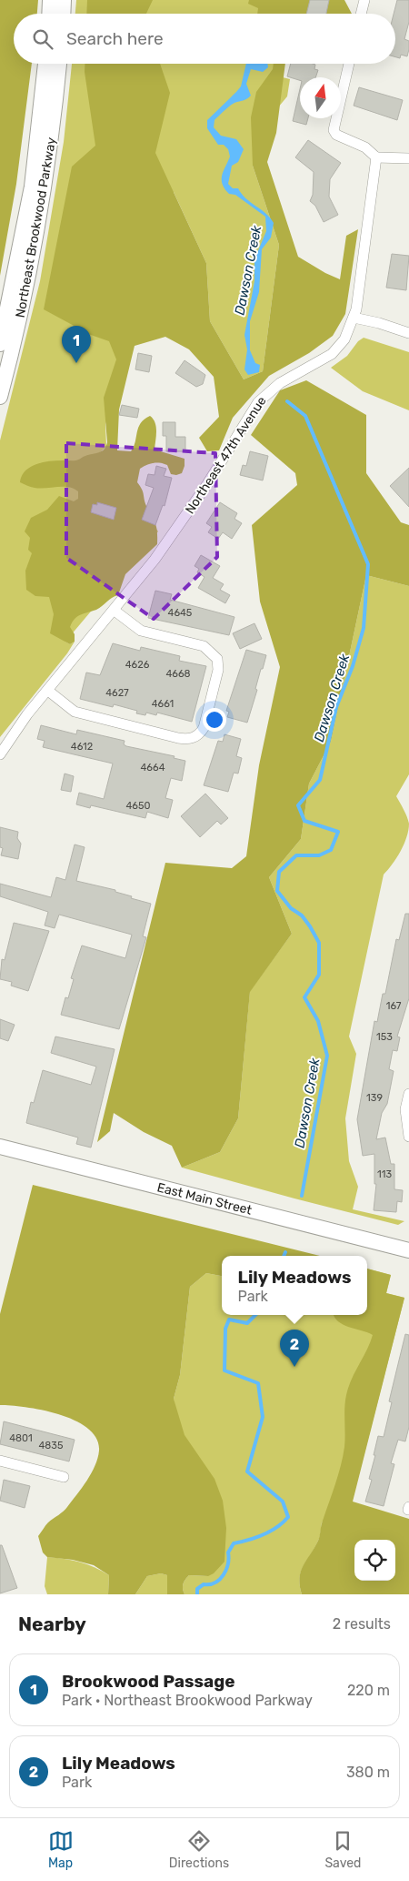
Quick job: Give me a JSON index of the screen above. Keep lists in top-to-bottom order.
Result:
{
  "streets": {
    "main road": ["Northeast Brookwood Parkway", "East Main Street"],
    "street": ["Northeast 47th Avenue"]
  },
  "water": ["Dawson Creek"],
  "house_numbers": [
    "4645",
    "4626",
    "4668",
    "4627",
    "4661",
    "4612",
    "4664",
    "4650",
    "167",
    "153",
    "139",
    "113",
    "4801",
    "4835"
  ],
  "north": "top",
  "page": {
    "search": "Search here",
    "pins": ["1", "2"],
    "popup": ["Lily Meadows", "Park"],
    "heading": ["Nearby", "2 results"],
    "list": [
      {
        "mark": "1",
        "name": "Brookwood Passage",
        "note": "Park · Northeast Brookwood Parkway",
        "value": "220 m"
      },
      {
        "mark": "2",
        "name": "Lily Meadows",
        "note": "Park",
        "value": "380 m"
      }
    ],
    "nav": ["Map", "Directions", "Saved"]
  }
}
